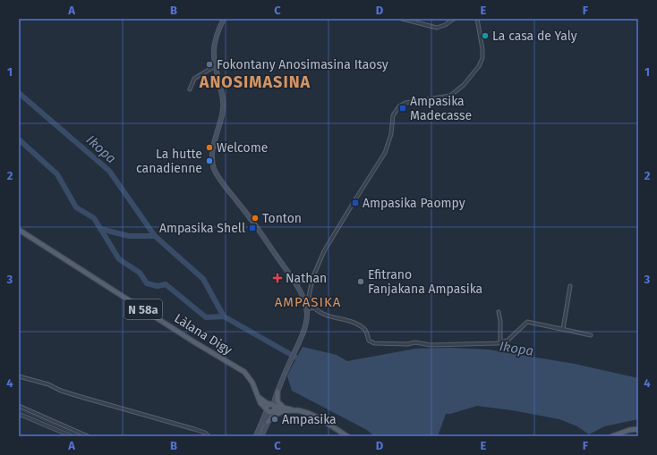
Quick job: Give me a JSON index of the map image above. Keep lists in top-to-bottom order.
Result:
{
  "streets": {
    "main road": ["N 58a", "Làlana Digy"]
  },
  "crossings": [
    ["N 58a", "Làlana Digy"]
  ],
  "districts": ["ANOSIMASINA", "AMPASIKA"],
  "water": ["Ikopa"],
  "places": {
    "other": [
      "La casa de Yaly",
      "Fokontany Anosimasina Itaosy",
      "Welcome",
      "La hutte canadienne",
      "Tonton",
      "Efitrano Fanjakana Ampasika",
      "Ampasika"
    ],
    "transit": ["Ampasika Madecasse", "Ampasika Paompy", "Ampasika Shell"],
    "health": ["Nathan"]
  },
  "grid": {
    "columns": [
      "A",
      "B",
      "C",
      "D",
      "E",
      "F"
    ],
    "rows": [
      "1",
      "2",
      "3",
      "4"
    ]
  }
}
